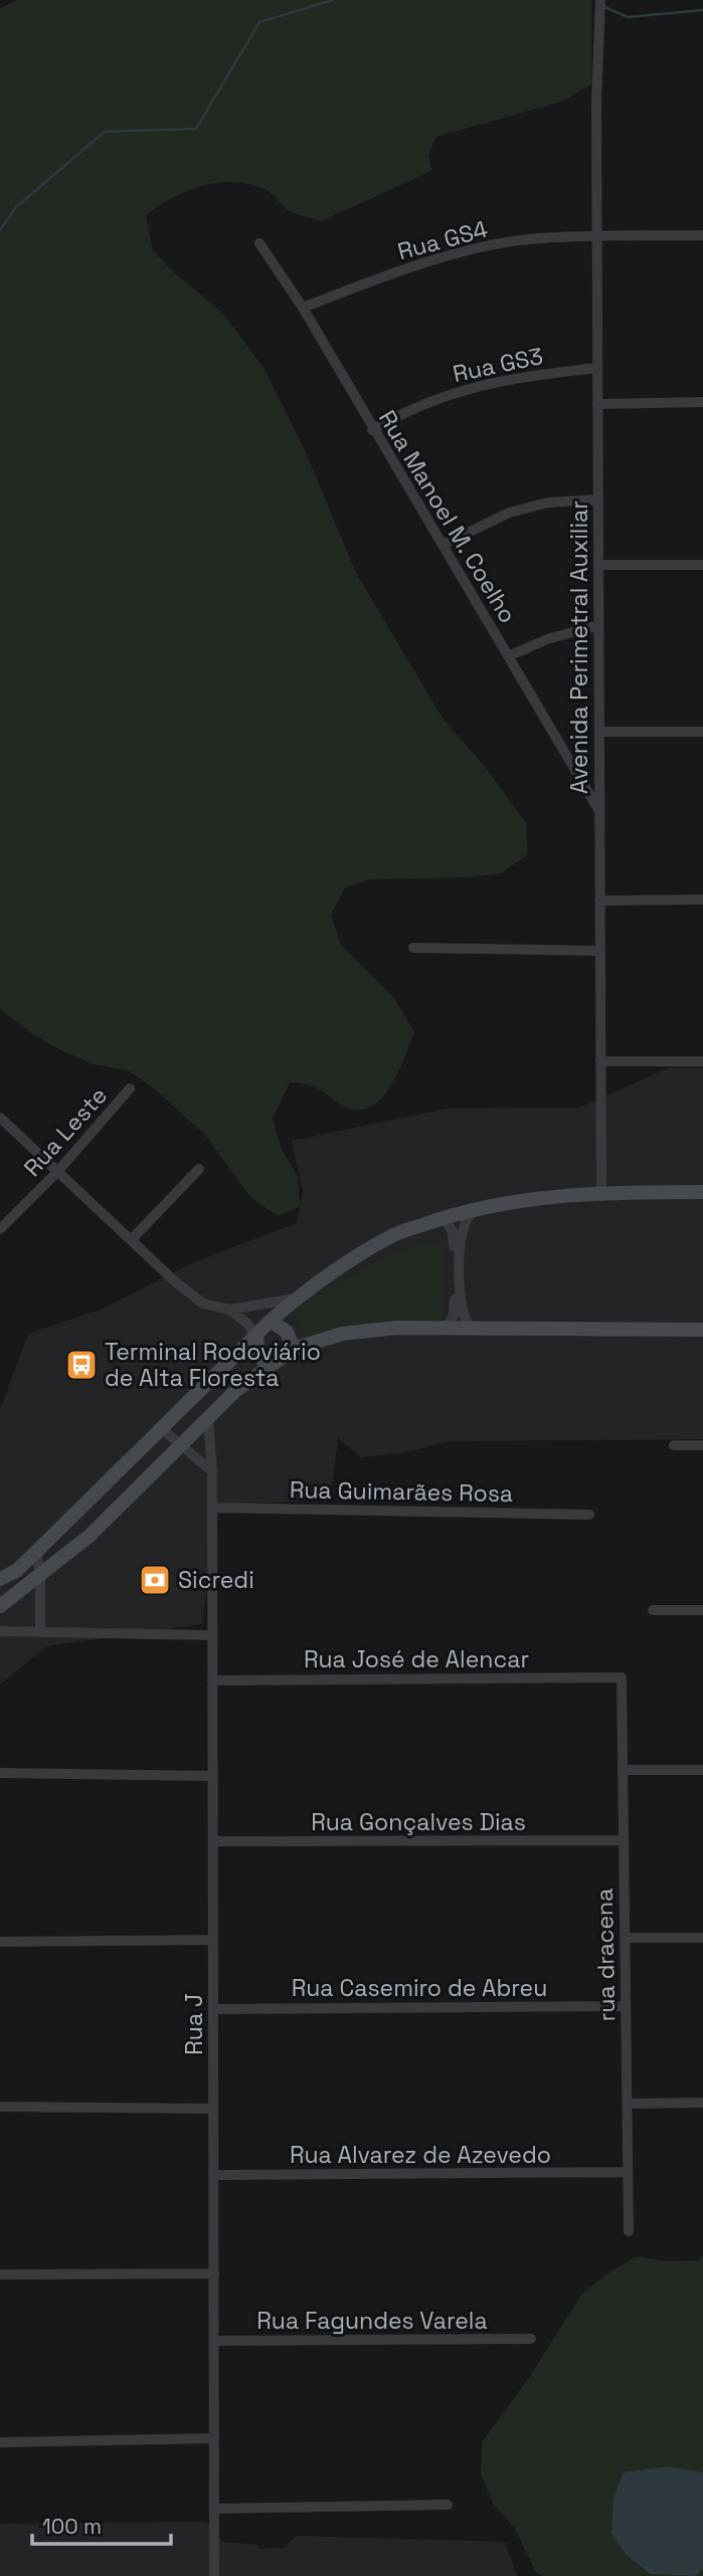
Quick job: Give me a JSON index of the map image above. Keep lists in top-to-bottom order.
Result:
{
  "streets": {
    "street": [
      "Rua GS4",
      "Rua GS3",
      "Rua Manoel M. Coelho",
      "Avenida Perimetral Auxiliar",
      "Rua Leste",
      "Rua Guimarães Rosa",
      "Rua José de Alencar",
      "Rua Gonçalves Dias",
      "rua dracena",
      "Rua Casemiro de Abreu",
      "Rua J",
      "Rua Alvarez de Azevedo",
      "Rua Fagundes Varela"
    ]
  },
  "crossings": [
    ["Rua GS4", "Rua Manoel M. Coelho"],
    ["Rua GS4", "Avenida Perimetral Auxiliar"],
    ["Rua GS3", "Rua Manoel M. Coelho"],
    ["Rua GS3", "Avenida Perimetral Auxiliar"],
    ["Rua Manoel M. Coelho", "Avenida Perimetral Auxiliar"],
    ["Rua Guimarães Rosa", "Rua J"],
    ["Rua José de Alencar", "rua dracena"],
    ["Rua José de Alencar", "Rua J"],
    ["Rua Gonçalves Dias", "rua dracena"],
    ["Rua Gonçalves Dias", "Rua J"],
    ["rua dracena", "Rua Casemiro de Abreu"],
    ["rua dracena", "Rua Alvarez de Azevedo"],
    ["Rua Casemiro de Abreu", "Rua J"],
    ["Rua J", "Rua Alvarez de Azevedo"],
    ["Rua J", "Rua Fagundes Varela"]
  ],
  "places": {
    "bus stop": ["Terminal Rodoviário de Alta Floresta"],
    "bank": ["Sicredi"]
  },
  "scale_bar": "100 m"
}
